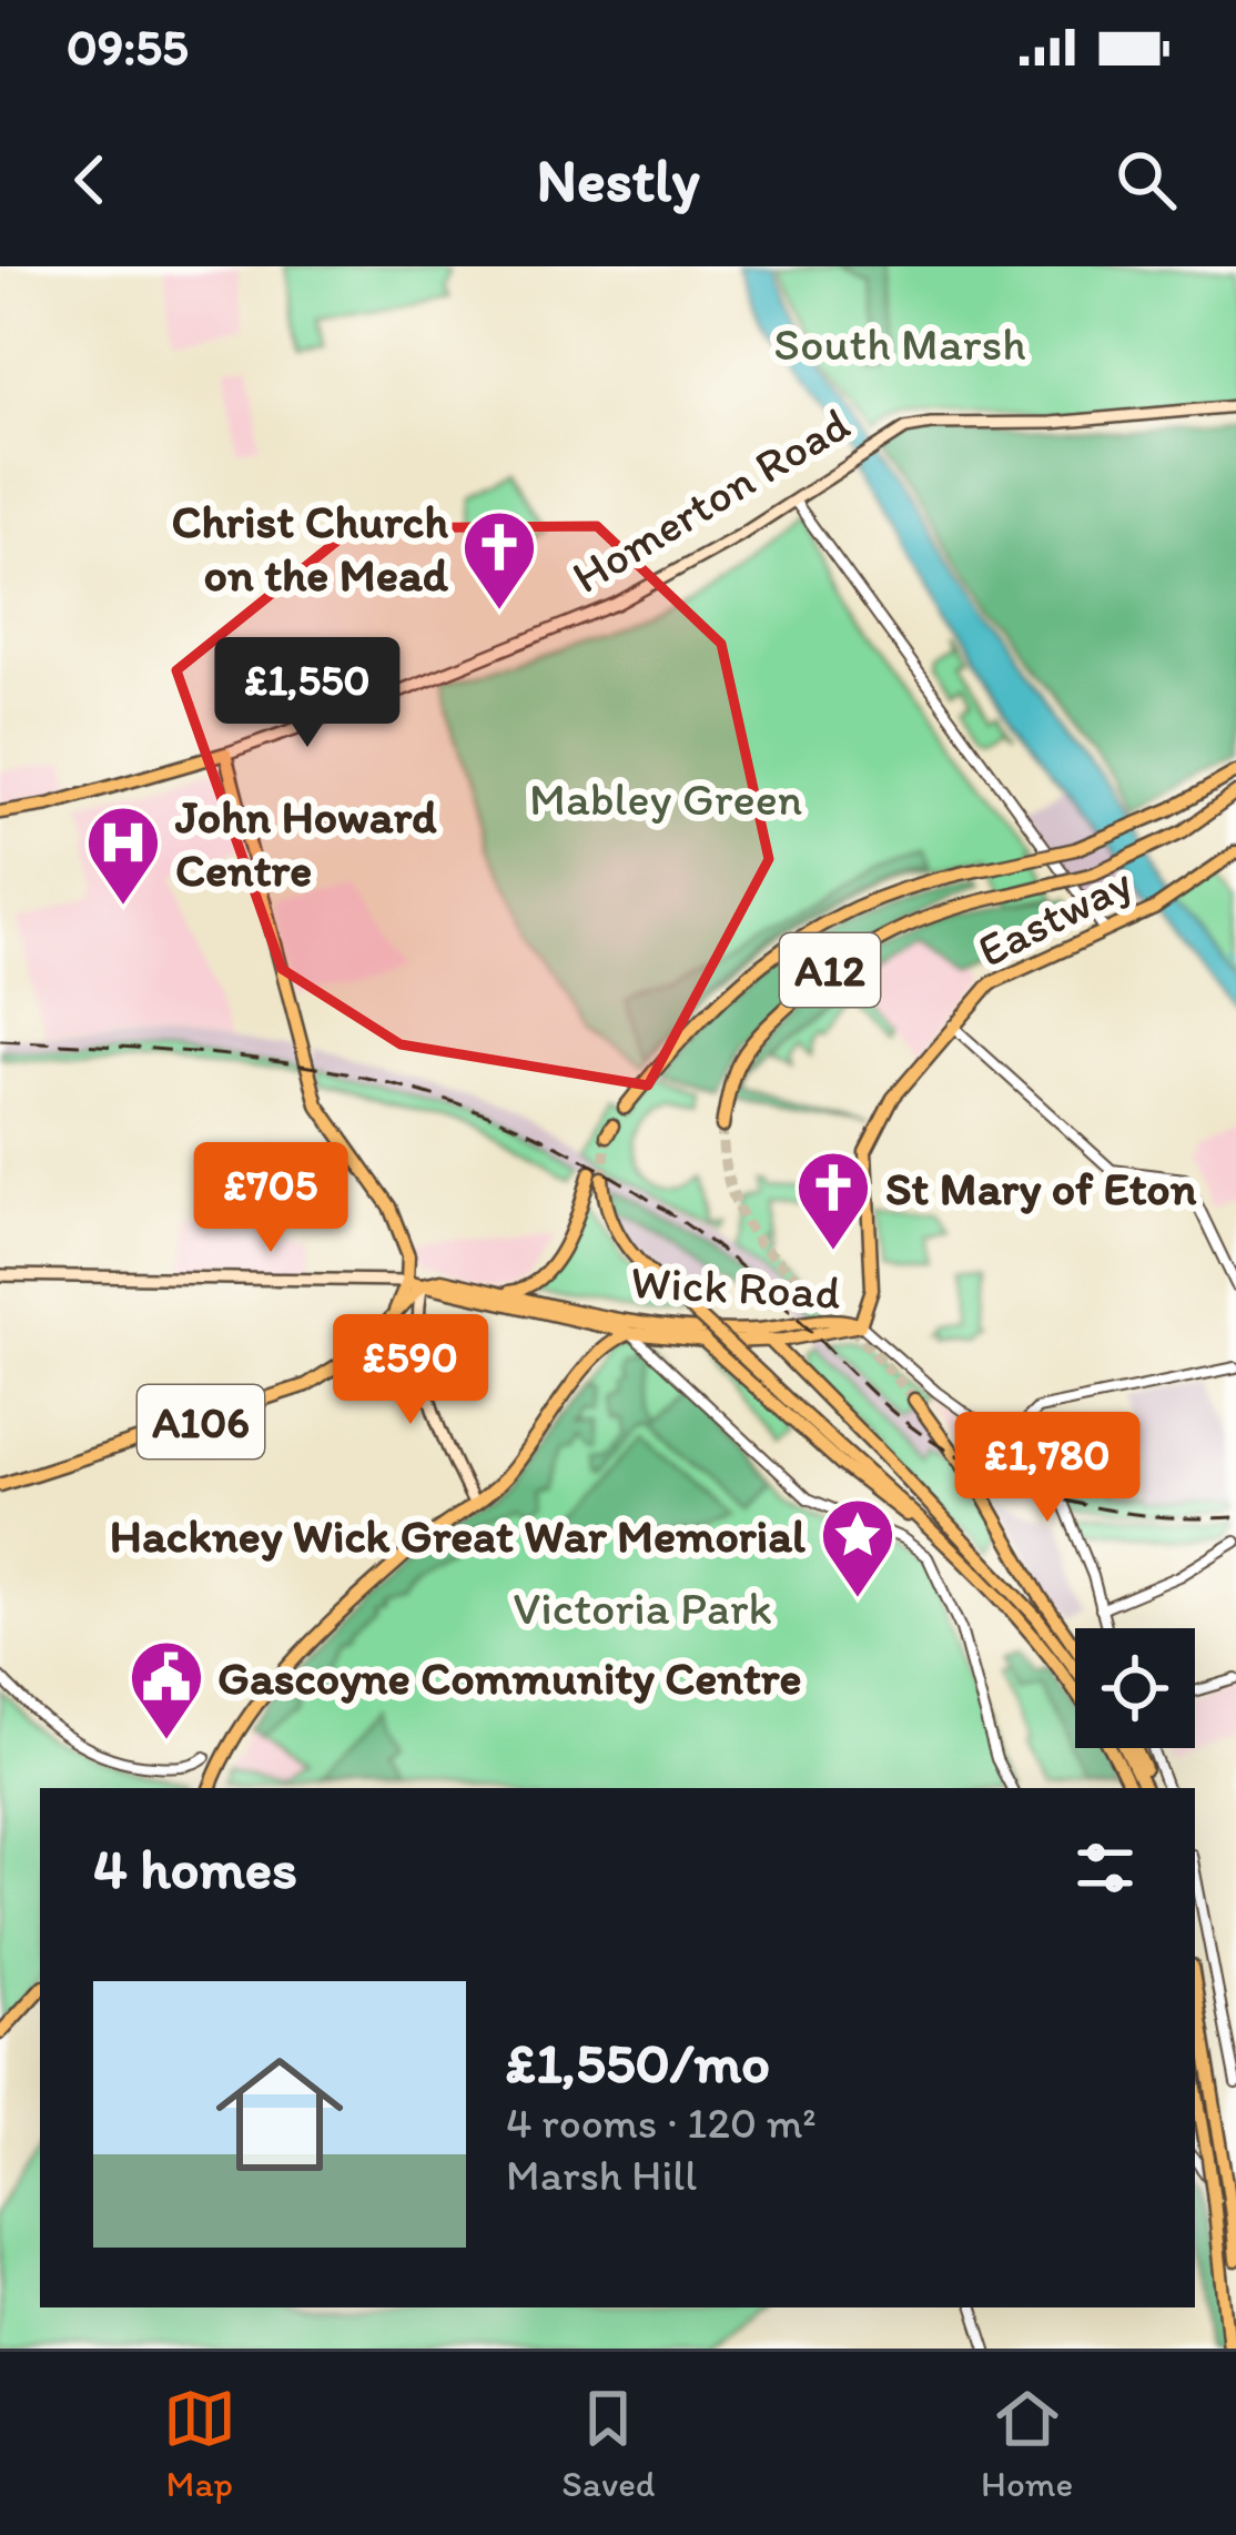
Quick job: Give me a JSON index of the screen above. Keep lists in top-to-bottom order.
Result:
{
  "streets": {
    "main road": [
      "Homerton Road",
      "Eastway",
      "A12",
      "Wick Road",
      "A106"
    ]
  },
  "crossings": [
    ["Eastway", "Wick Road"],
    ["Wick Road", "A106"]
  ],
  "parks": ["South Marsh", "Mabley Green", "Victoria Park"],
  "places": {
    "church": ["Christ Church on the Mead", "St Mary of Eton"],
    "hospital": ["John Howard Centre"],
    "place": ["Hackney Wick Great War Memorial"],
    "public building": ["Gascoyne Community Centre"]
  },
  "page": {
    "status": "09:55",
    "header": "Nestly",
    "price": [
      "£1,550",
      "£705",
      "£590",
      "£1,780"
    ],
    "heading": "4 homes",
    "list": [
      {
        "name": "£1,550/mo",
        "note": "4 rooms · 120 m² · Marsh Hill"
      }
    ],
    "tabs": ["Map", "Saved", "Home"]
  }
}
